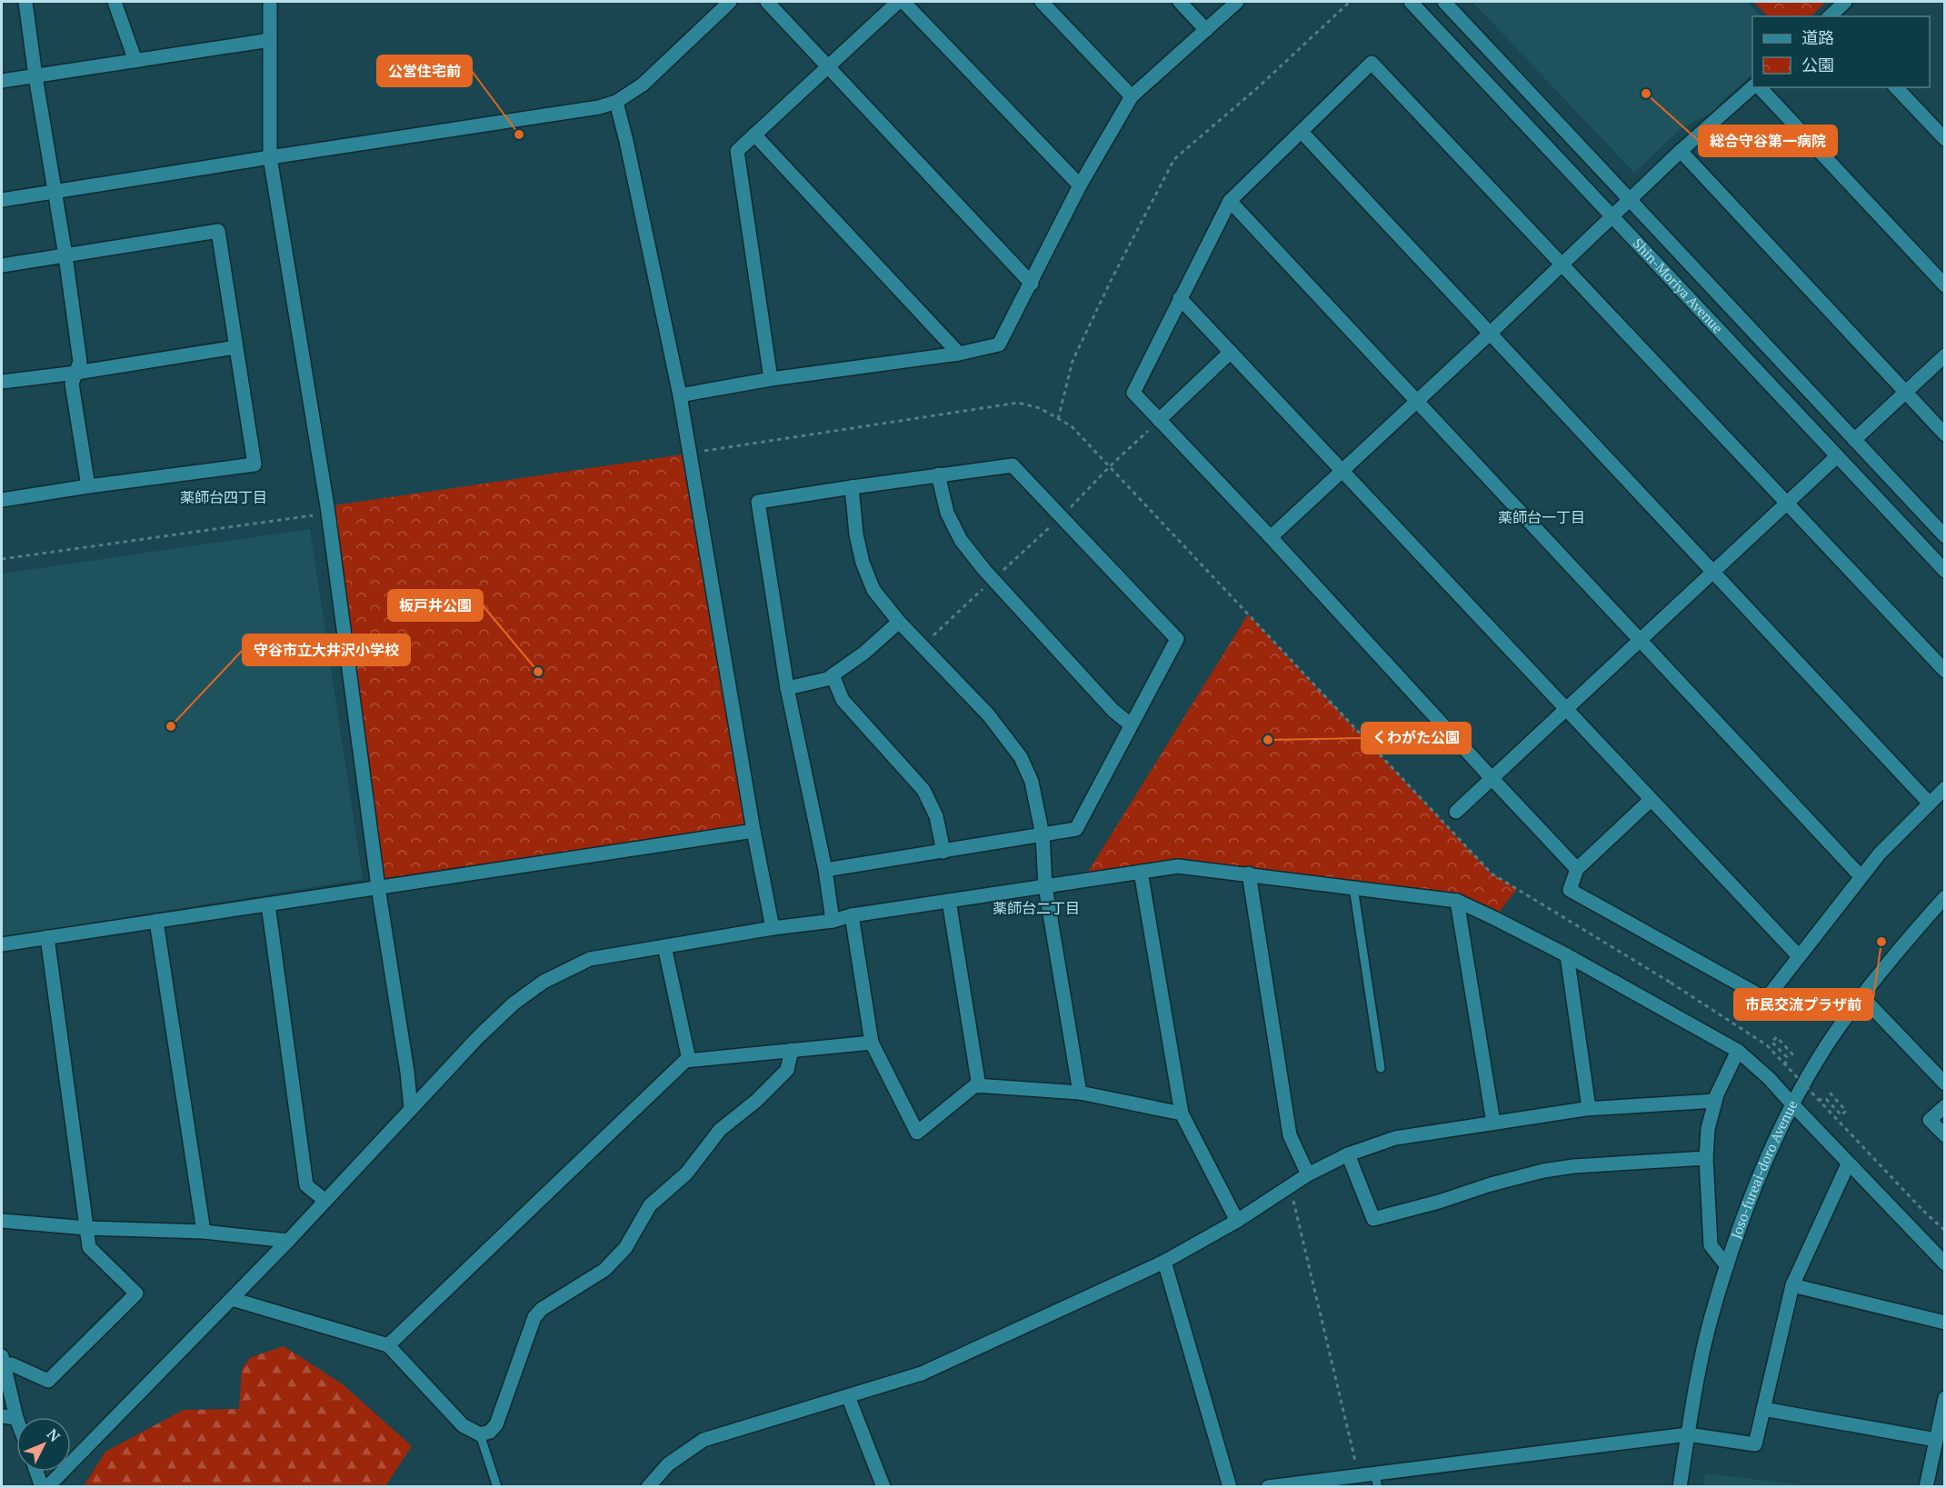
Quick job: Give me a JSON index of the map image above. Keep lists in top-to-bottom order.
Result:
{
  "streets": {
    "street": ["Shin-Moriya Avenue", "Joso-fureai-doro Avenue"]
  },
  "districts": ["薬師台四丁目", "薬師台一丁目", "薬師台二丁目"],
  "places": [
    "総合守谷第一病院",
    "公営住宅前",
    "板戸井公園",
    "守谷市立大井沢小学校",
    "くわがた公園",
    "市民交流プラザ前"
  ],
  "legend": ["道路", "公園"],
  "north": "top right"
}
